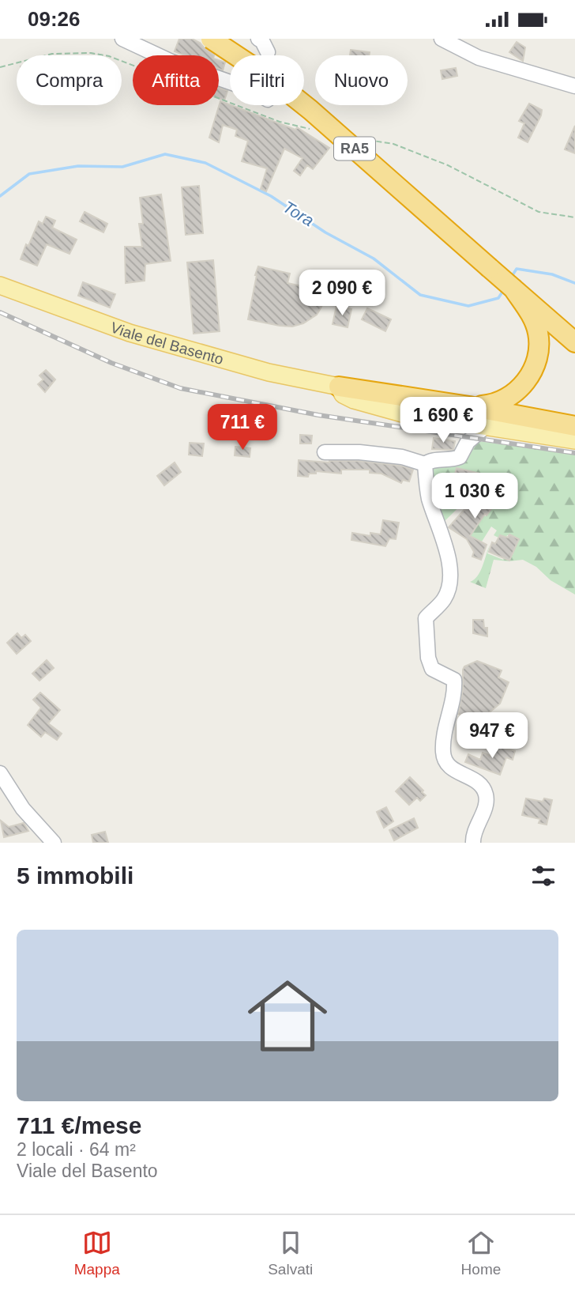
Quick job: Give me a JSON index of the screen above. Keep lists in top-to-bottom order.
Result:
{
  "streets": {
    "highway": ["RA5"],
    "main road": ["Viale del Basento"]
  },
  "water": ["Tora"],
  "page": {
    "status": "09:26",
    "chip": [
      "Compra",
      "Affitta",
      "Filtri",
      "Nuovo"
    ],
    "price": [
      "2 090 €",
      "1 690 €",
      "711 €",
      "1 030 €",
      "947 €"
    ],
    "heading": "5 immobili",
    "list": [
      {
        "name": "711 €/mese",
        "note": "2 locali · 64 m² · Viale del Basento"
      }
    ],
    "tabs": ["Mappa", "Salvati", "Home"]
  }
}
